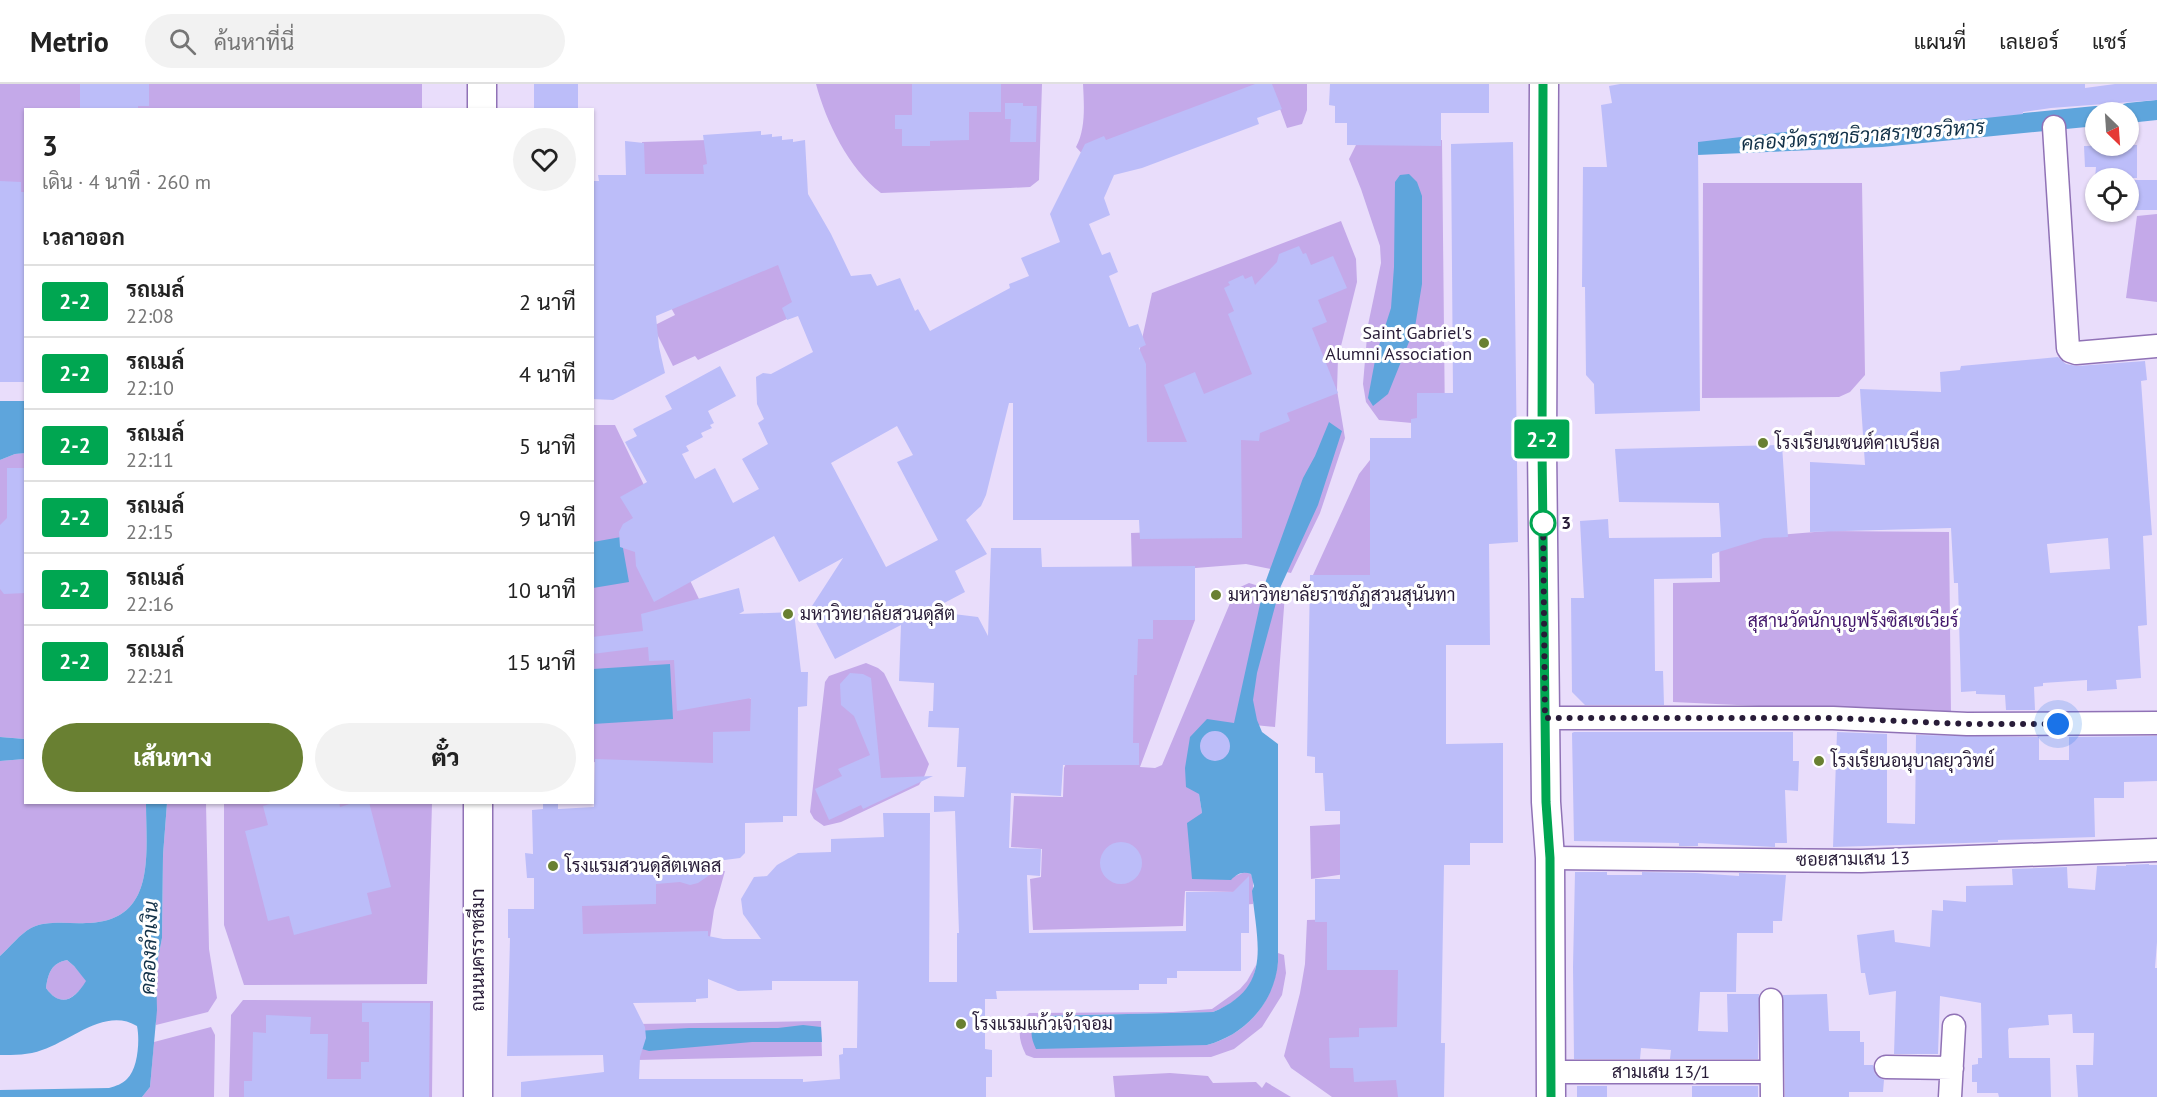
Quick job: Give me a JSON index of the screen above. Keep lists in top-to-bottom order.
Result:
{
  "streets": {
    "main road": ["ถนนนครราชสีมา"],
    "street": ["ซอยสามเสน 13", "สามเสน 13/1"]
  },
  "water": ["คลองวัดราชาธิวาสราชวรวิหาร", "คลองลำเงิน"],
  "parks": ["สุสานวัดนักบุญฟรังซิสเซเวียร์"],
  "places": [
    "Saint Gabriel's Alumni Association",
    "โรงเรียนเซนต์คาเบรียล",
    "3",
    "มหาวิทยาลัยราชภัฏสวนสุนันทา",
    "มหาวิทยาลัยสวนดุสิต",
    "โรงเรียนอนุบาลยุววิทย์",
    "โรงแรมสวนดุสิตเพลส",
    "โรงแรมแก้วเจ้าจอม"
  ],
  "lines": ["bus line 2-2"],
  "north": "bottom right",
  "page": {
    "header": "Metrio",
    "search": "ค้นหาที่นี่",
    "nav": ["แผนที่", "เลเยอร์", "แชร์"],
    "on_map": "2-2",
    "heading": [
      ["3", "เดิน · 4 นาที · 260 m"],
      "เวลาออก"
    ],
    "list": [
      {
        "mark": "2-2",
        "name": "รถเมล์",
        "note": "22:08",
        "value": "2 นาที"
      },
      {
        "mark": "2-2",
        "name": "รถเมล์",
        "note": "22:10",
        "value": "4 นาที"
      },
      {
        "mark": "2-2",
        "name": "รถเมล์",
        "note": "22:11",
        "value": "5 นาที"
      },
      {
        "mark": "2-2",
        "name": "รถเมล์",
        "note": "22:15",
        "value": "9 นาที"
      },
      {
        "mark": "2-2",
        "name": "รถเมล์",
        "note": "22:16",
        "value": "10 นาที"
      },
      {
        "mark": "2-2",
        "name": "รถเมล์",
        "note": "22:21",
        "value": "15 นาที"
      }
    ],
    "buttons": ["เส้นทาง", "ตั๋ว"]
  }
}
